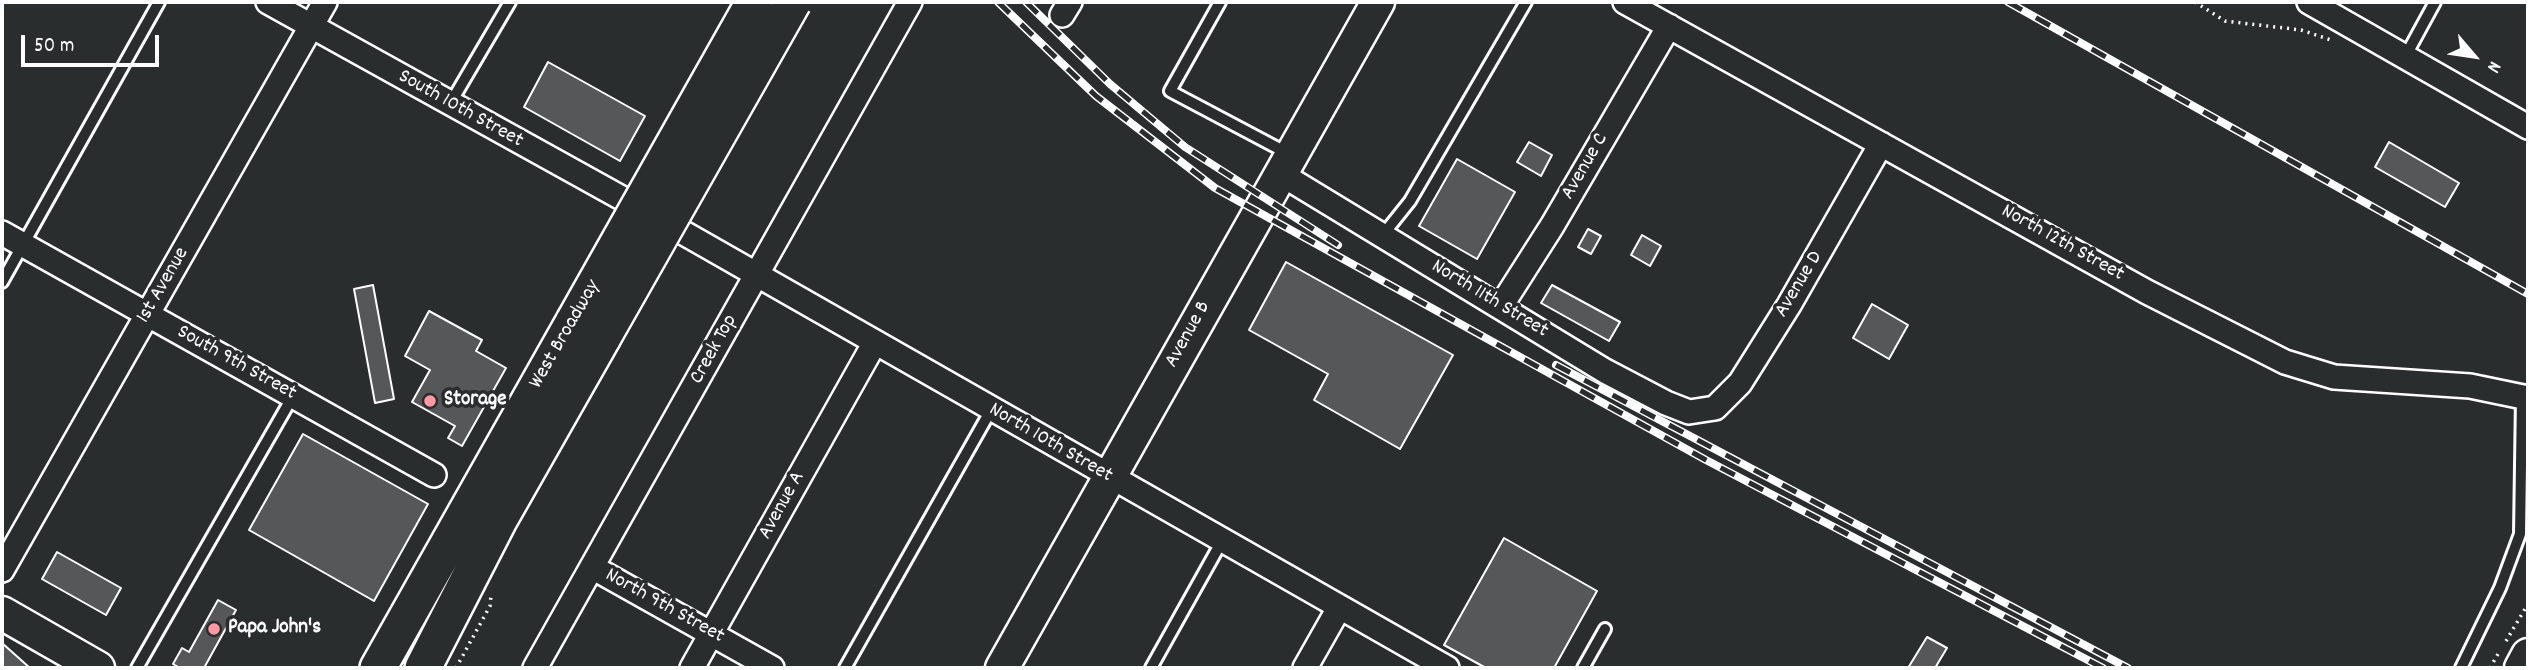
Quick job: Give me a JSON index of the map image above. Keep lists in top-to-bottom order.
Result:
{
  "streets": {
    "main road": ["West Broadway"],
    "street": [
      "South 10th Street",
      "Avenue C",
      "North 12th Street",
      "Avenue D",
      "1st Avenue",
      "North 11th Street",
      "Avenue B",
      "Creek Top",
      "South 9th Street",
      "North 10th Street",
      "Avenue A",
      "North 9th Street"
    ]
  },
  "crossings": [
    ["South 10th Street", "1st Avenue"],
    ["South 10th Street", "North 10th Street"],
    ["Avenue C", "North 12th Street"],
    ["Avenue C", "North 11th Street"],
    ["North 12th Street", "Avenue D"],
    ["Avenue D", "North 11th Street"],
    ["1st Avenue", "South 9th Street"],
    ["North 11th Street", "Avenue B"],
    ["Avenue B", "North 10th Street"],
    ["Creek Top", "North 10th Street"],
    ["Creek Top", "North 9th Street"],
    ["North 10th Street", "Avenue A"],
    ["Avenue A", "North 9th Street"]
  ],
  "places": ["Storage", "Papa John's"],
  "scale_bar": "50 m",
  "north": "bottom right"
}
